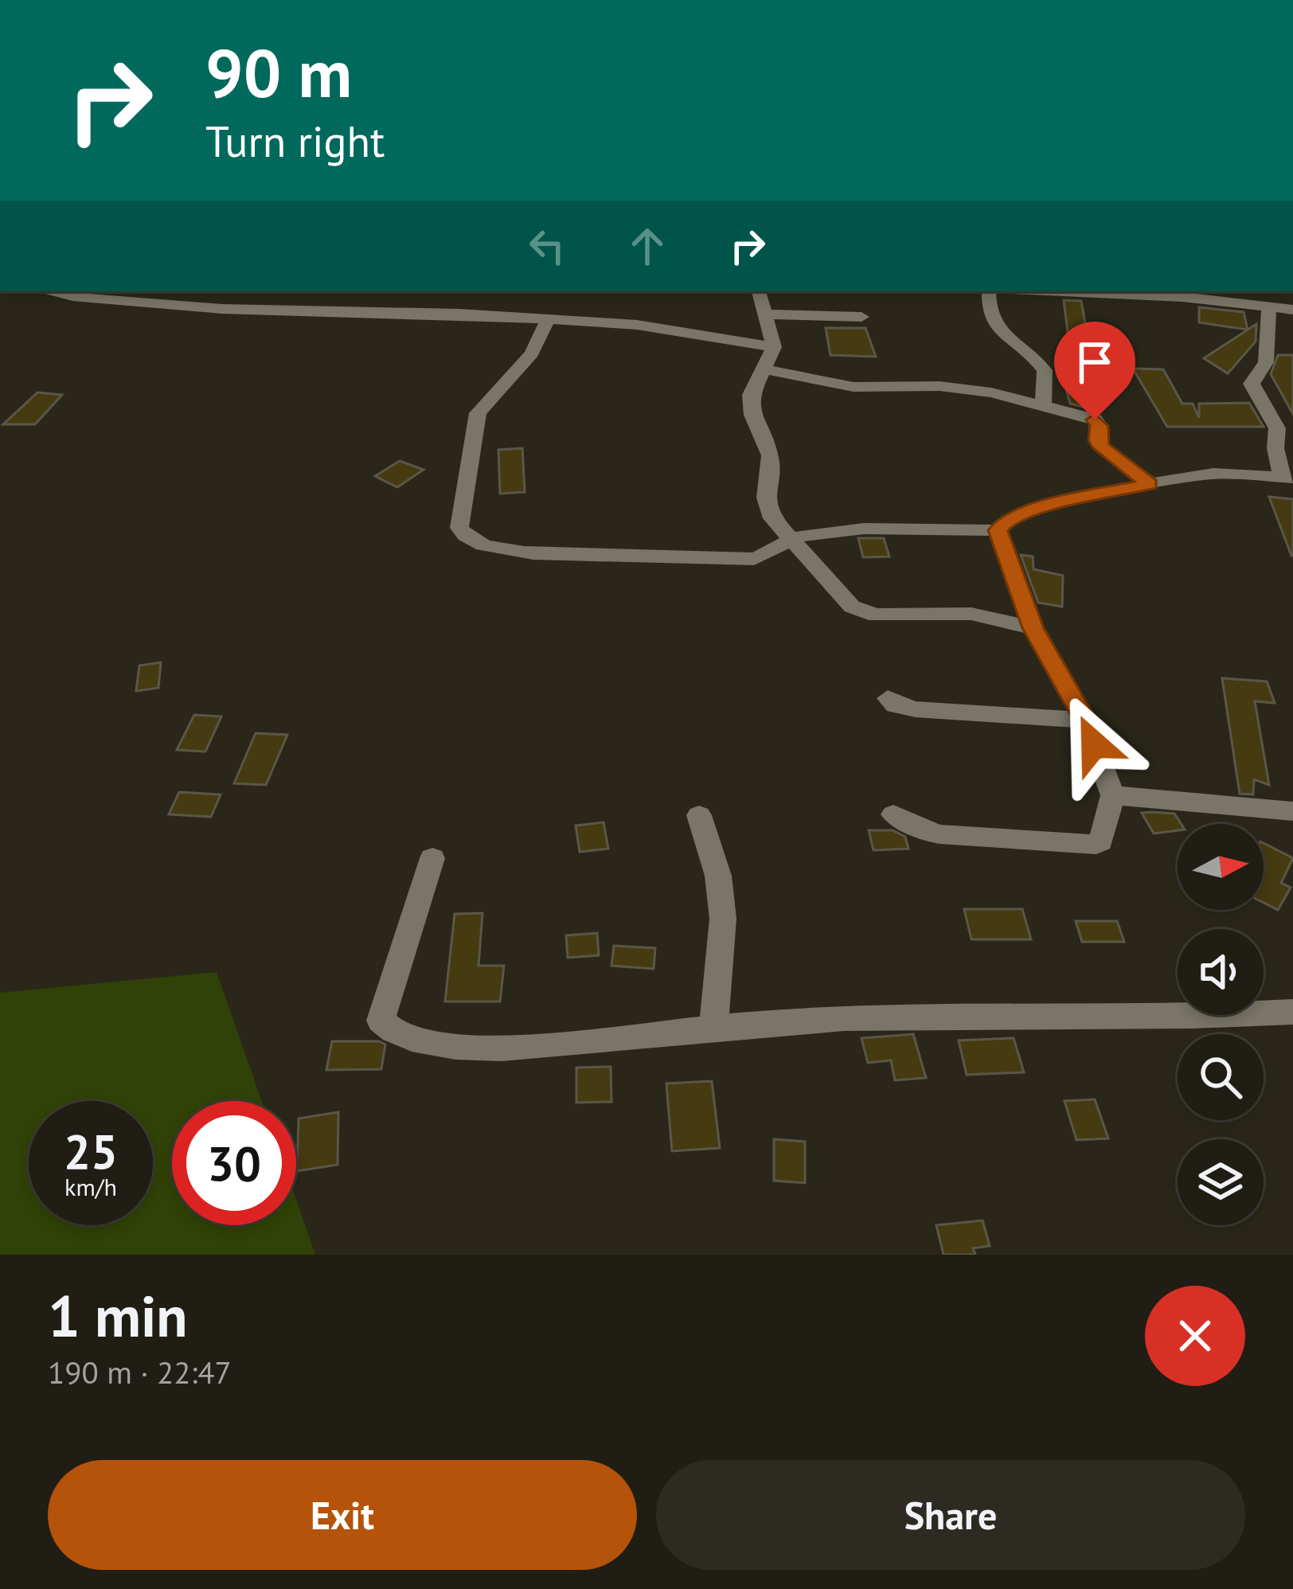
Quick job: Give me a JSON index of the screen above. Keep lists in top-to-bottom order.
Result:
{
  "north": "right",
  "page": {
    "turn": ["90 m", "Turn right"],
    "speed": "25 km/h",
    "limit": "30",
    "heading": ["1 min", "190 m · 22:47"],
    "buttons": ["Exit", "Share"]
  }
}
